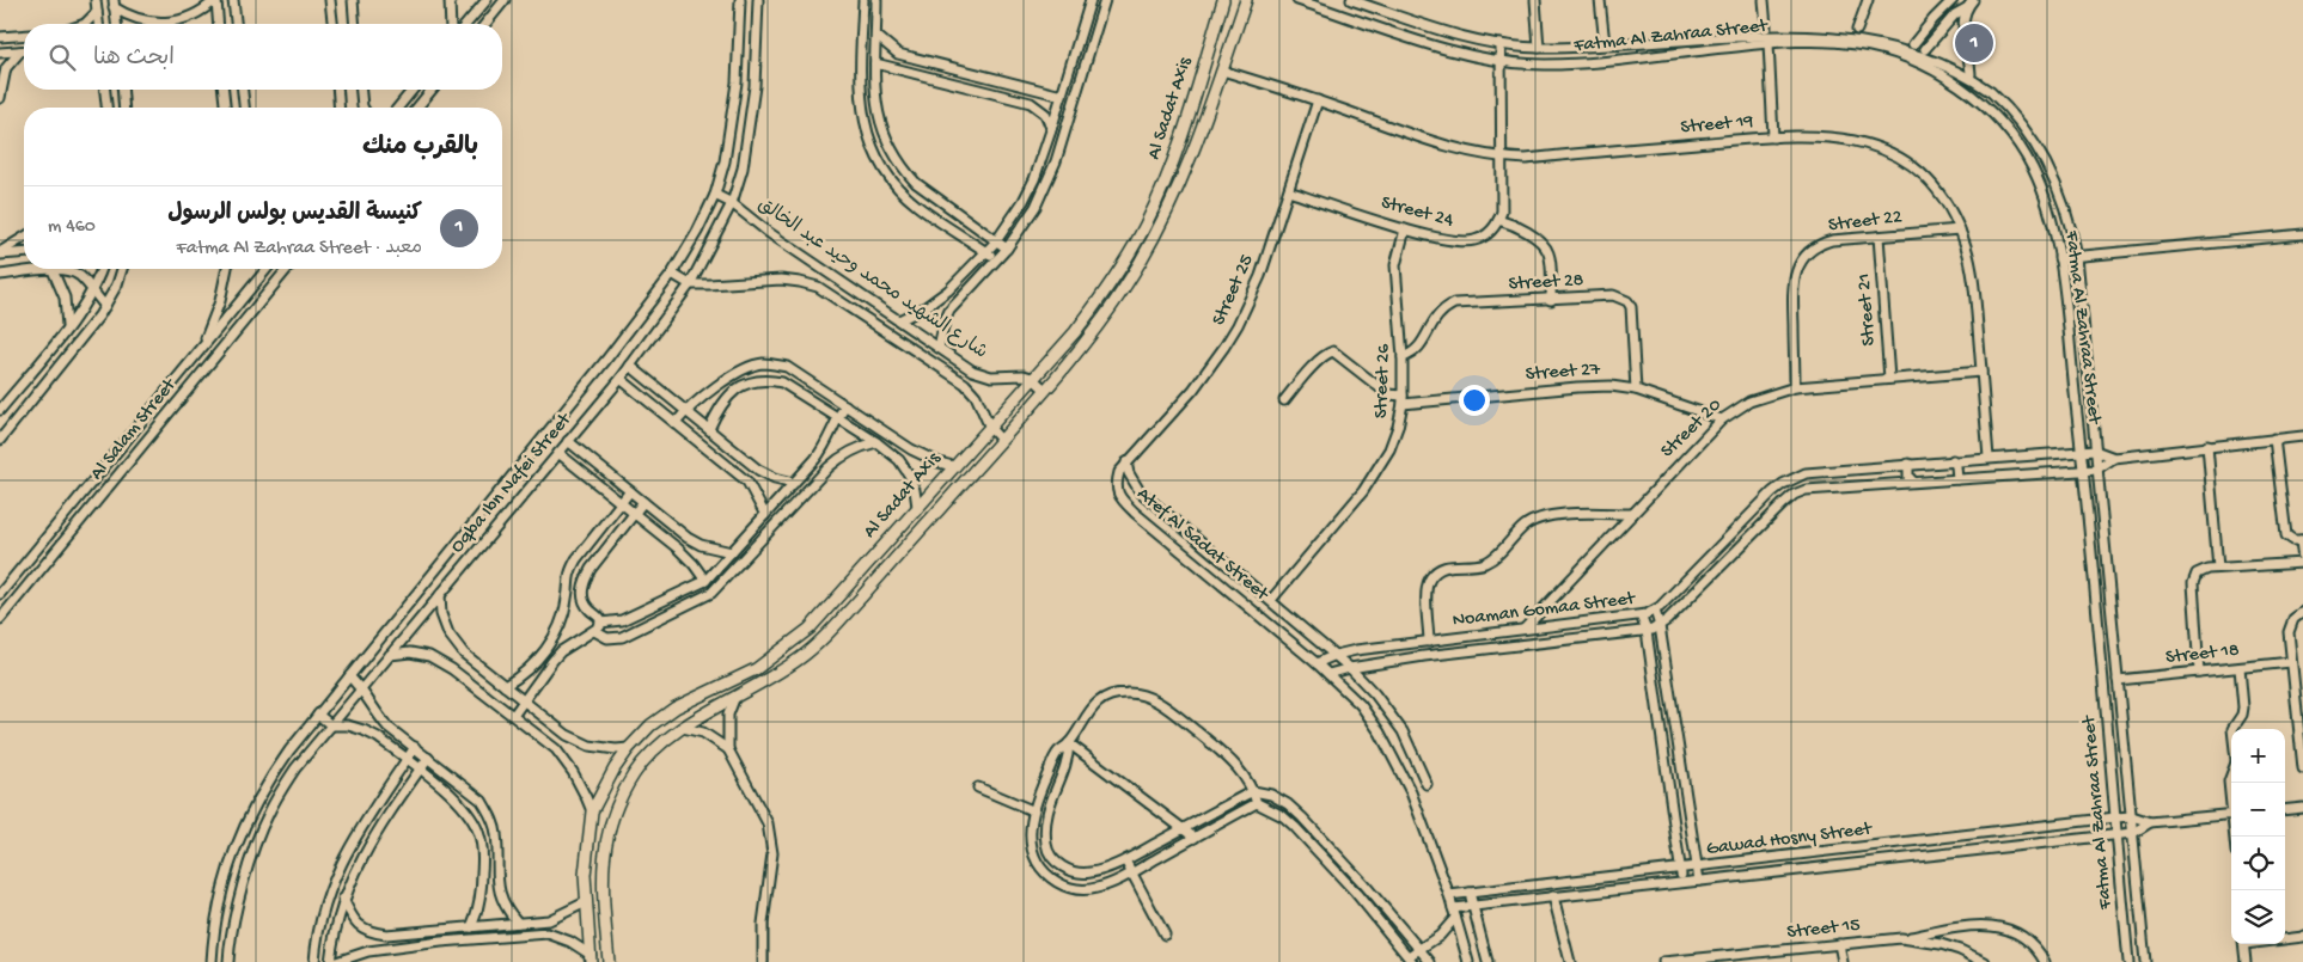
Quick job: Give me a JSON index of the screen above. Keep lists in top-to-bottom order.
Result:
{
  "streets": {
    "street": [
      "Fatma Al Zahraa Street",
      "Al Sadat Axis",
      "Street 19",
      "Street 24",
      "Street 22",
      "شارع الشهيد محمد وحيد عبد الخالق",
      "Street 28",
      "Street 25",
      "Street 21",
      "Street 27",
      "Street 26",
      "Street 20",
      "Al Salam Street",
      "Oqba Ibn Nafei Street",
      "Atef Al Sadat Street",
      "Noaman Gomaa Street",
      "Street 18",
      "Gawad Hosny Street",
      "Street 15"
    ]
  },
  "crossings": [
    ["Fatma Al Zahraa Street", "Noaman Gomaa Street"],
    ["Fatma Al Zahraa Street", "Street 18"],
    ["Fatma Al Zahraa Street", "Gawad Hosny Street"],
    ["Al Sadat Axis", "Street 19"],
    ["Al Sadat Axis", "شارع الشهيد محمد وحيد عبد الخالق"],
    ["Street 19", "Street 22"],
    ["Street 19", "Street 25"],
    ["Street 19", "Street 20"],
    ["Street 19", "Noaman Gomaa Street"],
    ["Street 24", "Street 25"],
    ["Street 24", "Street 26"],
    ["Street 22", "Street 21"],
    ["Street 22", "Street 20"],
    ["شارع الشهيد محمد وحيد عبد الخالق", "Oqba Ibn Nafei Street"],
    ["Street 28", "Street 27"],
    ["Street 28", "Street 26"],
    ["Street 25", "Atef Al Sadat Street"],
    ["Street 21", "Street 20"],
    ["Street 27", "Street 26"],
    ["Street 27", "Street 20"],
    ["Street 26", "Atef Al Sadat Street"],
    ["Street 20", "Noaman Gomaa Street"],
    ["Atef Al Sadat Street", "Noaman Gomaa Street"],
    ["Atef Al Sadat Street", "Gawad Hosny Street"]
  ],
  "page": {
    "pins": "1",
    "search": "ابحث هنا",
    "heading": "بالقرب منك",
    "list": [
      {
        "mark": "1",
        "name": "كنيسة القديس بولس الرسول",
        "note": "معبد · Fatma Al Zahraa Street",
        "value": "460 m"
      }
    ],
    "map_buttons": ["+", "−"]
  }
}
